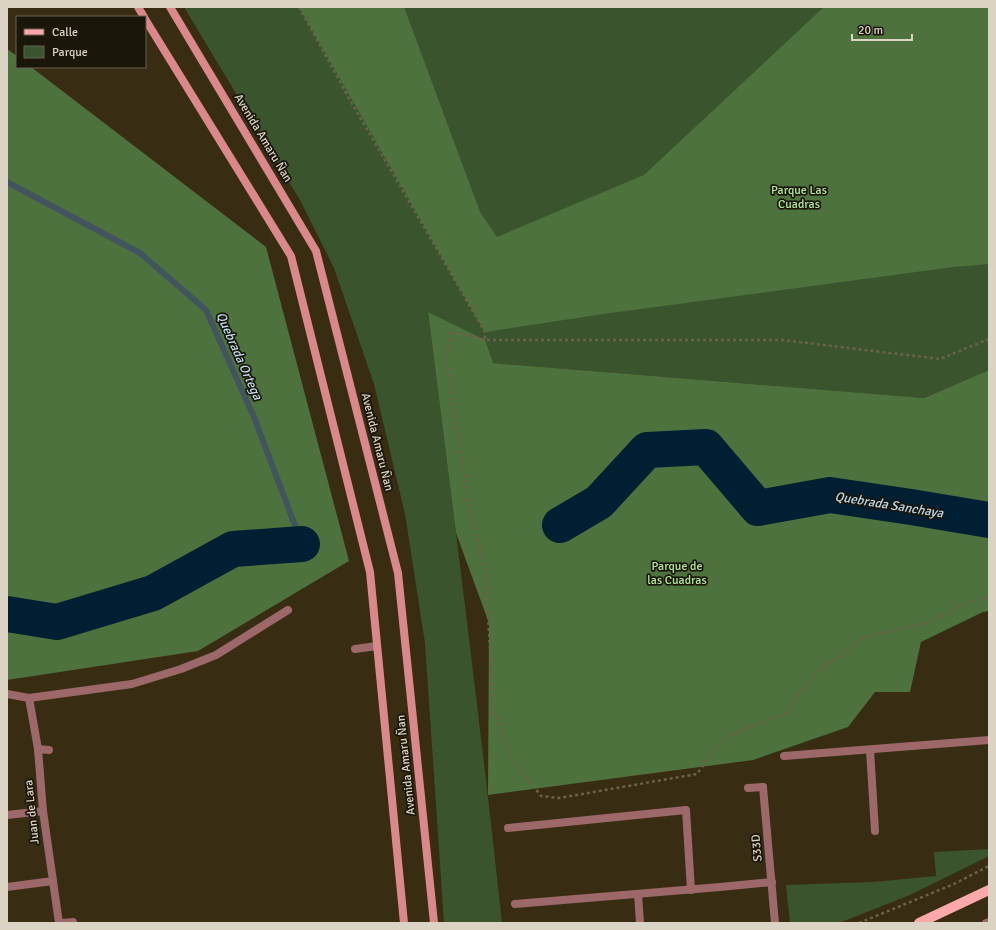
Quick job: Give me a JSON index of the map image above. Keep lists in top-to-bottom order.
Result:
{
  "streets": {
    "main road": ["Avenida Amaru Ñan"],
    "street": ["Juan de Lara", "S33D"]
  },
  "water": ["Quebrada Ortega", "Quebrada Sanchaya"],
  "parks": ["Parque Las Cuadras", "Parque de las Cuadras"],
  "legend": ["Calle", "Parque"],
  "scale_bar": "20 m"
}
